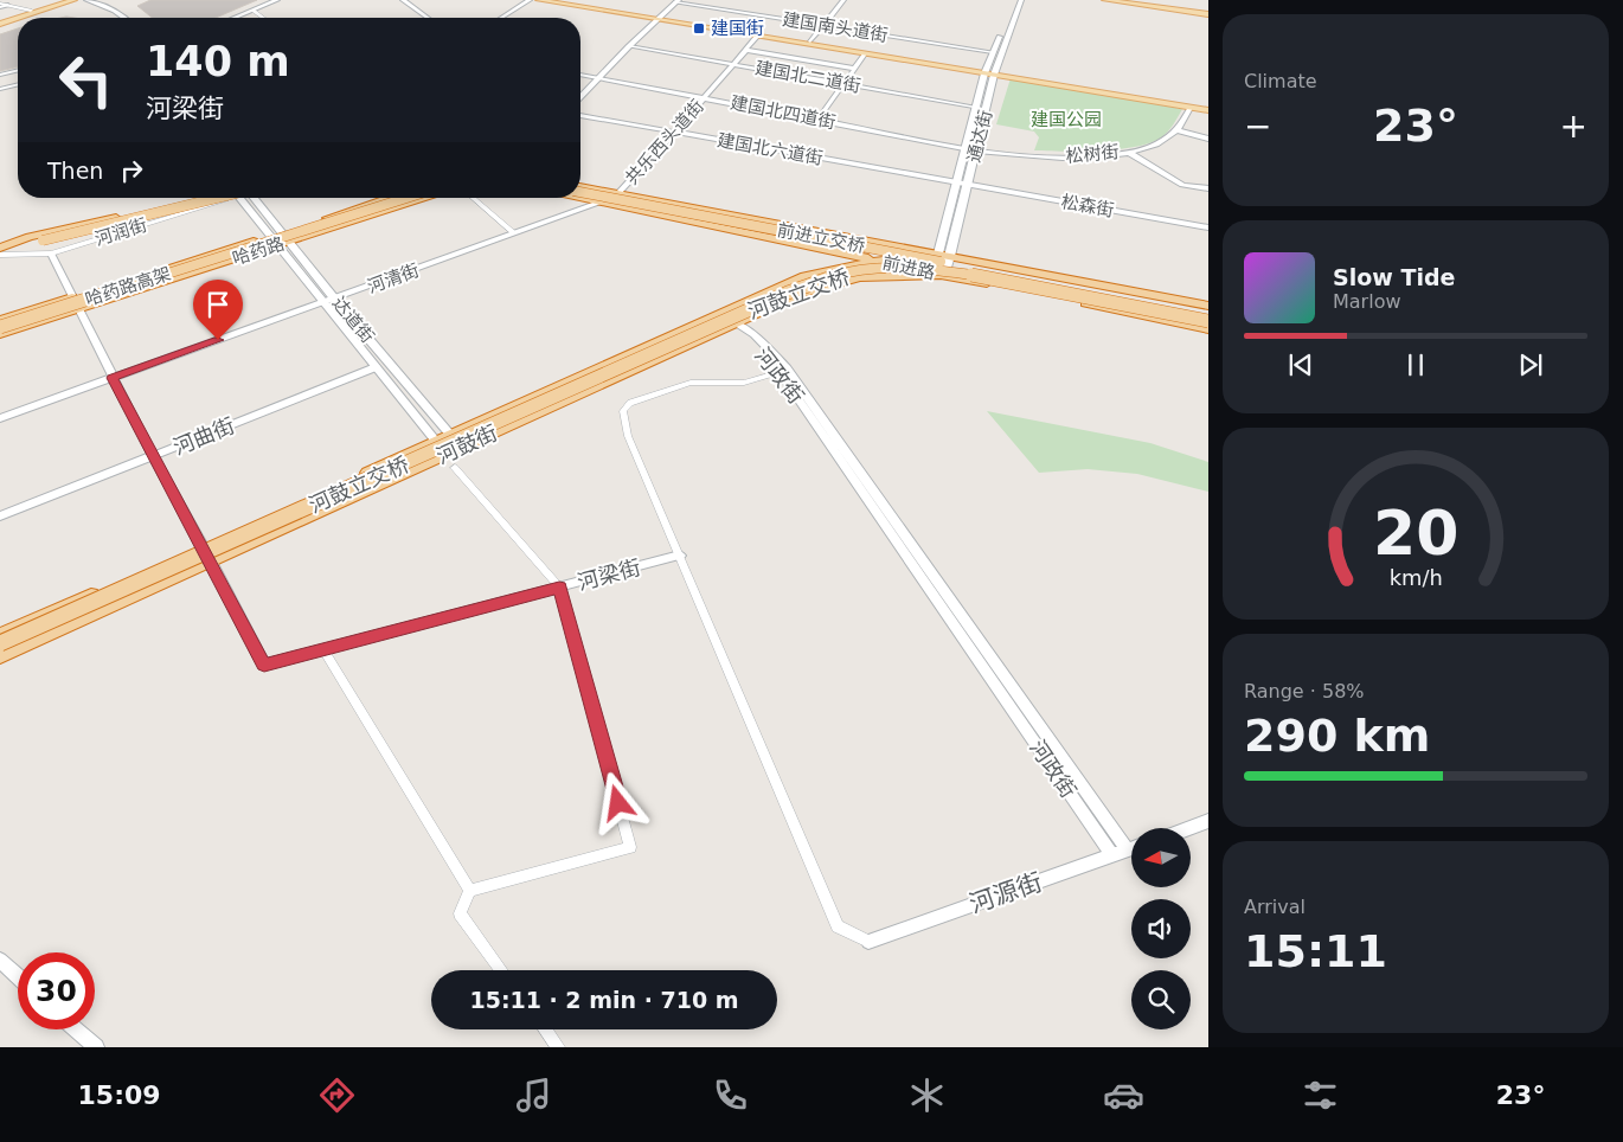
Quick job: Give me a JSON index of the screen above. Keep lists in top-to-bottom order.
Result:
{
  "streets": {
    "highway": [
      "河润街",
      "前进立交桥",
      "哈药路",
      "前进路",
      "哈药路高架",
      "河鼓立交桥",
      "河鼓街"
    ],
    "main road": ["通达街", "达道街"],
    "street": [
      "建国南头道街",
      "建国北二道街",
      "建国北四道街",
      "共乐西头道街",
      "建国北六道街",
      "松树街",
      "松森街",
      "河清街",
      "河政街",
      "河曲街",
      "河梁街",
      "河源街"
    ]
  },
  "crossings": [
    ["建国南头道街", "通达街"],
    ["建国北二道街", "通达街"],
    ["建国北二道街", "共乐西头道街"],
    ["建国北四道街", "通达街"],
    ["建国北四道街", "共乐西头道街"],
    ["建国北四道街", "松树街"],
    ["通达街", "建国北六道街"],
    ["通达街", "松树街"],
    ["通达街", "松森街"],
    ["通达街", "前进路"],
    ["通达街", "河鼓街"],
    ["共乐西头道街", "建国北六道街"],
    ["共乐西头道街", "前进路"],
    ["共乐西头道街", "河清街"],
    ["建国北六道街", "松森街"],
    ["河润街", "河梁街"],
    ["哈药路", "达道街"],
    ["哈药路", "河梁街"],
    ["前进路", "河清街"],
    ["前进路", "河鼓街"],
    ["河清街", "达道街"],
    ["河清街", "河梁街"],
    ["达道街", "河鼓街"],
    ["河政街", "河鼓街"],
    ["河政街", "河源街"],
    ["河曲街", "河梁街"],
    ["河鼓街", "河梁街"]
  ],
  "parks": ["建国公园"],
  "places": {
    "transit": ["建国街"]
  },
  "north": "left",
  "page": {
    "tile": [
      "Climate",
      ["Range · 58%", "290 km"],
      ["Arrival", "15:11"]
    ],
    "turn": ["140 m", "河梁街"],
    "heat": ["−", "23°", "+"],
    "then": "Then",
    "song": ["Slow Tide", "Marlow"],
    "limit": "30",
    "trip": "15:11 · 2 min · 710 m",
    "tabs": ["15:09", "23°"],
    "gauge": ["20", "km/h"]
  }
}
